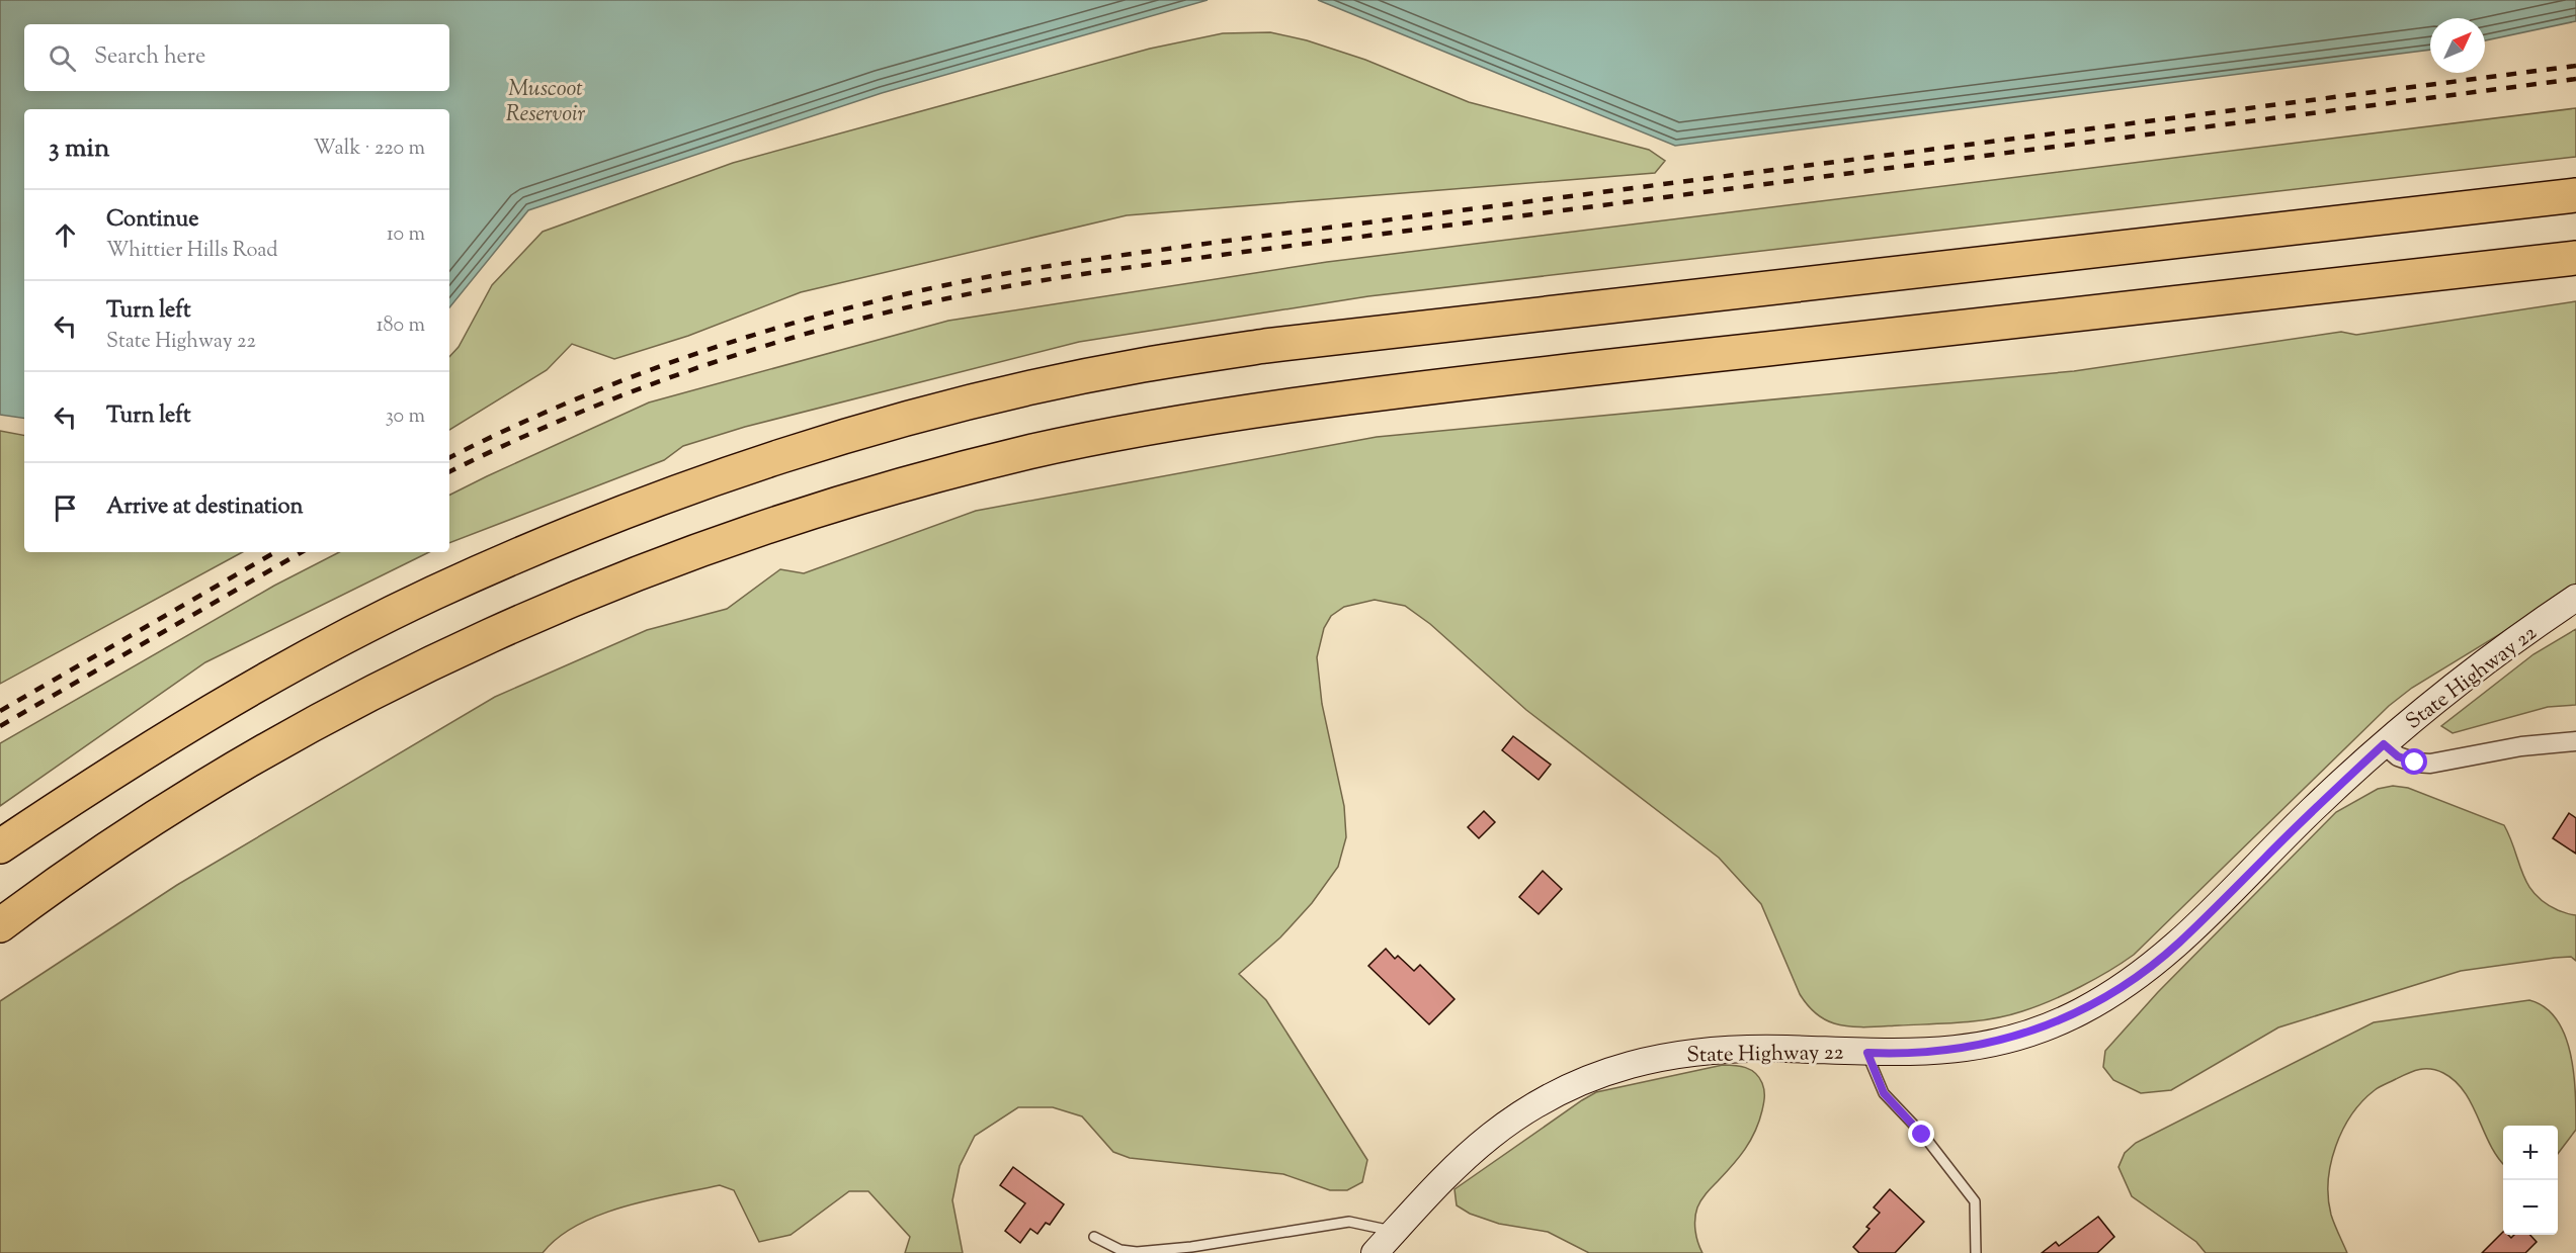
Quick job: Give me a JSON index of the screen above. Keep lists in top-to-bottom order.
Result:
{
  "streets": {
    "main road": ["State Highway 22"]
  },
  "water": ["Muscoot Reservoir"],
  "north": "top right",
  "page": {
    "search": "Search here",
    "heading": ["3 min", "Walk · 220 m"],
    "list": [
      ["Continue", "Whittier Hills Road", "10 m"],
      ["Turn left", "State Highway 22", "180 m"],
      ["Turn left", "30 m"],
      "Arrive at destination"
    ],
    "map_buttons": ["+", "−"]
  }
}
